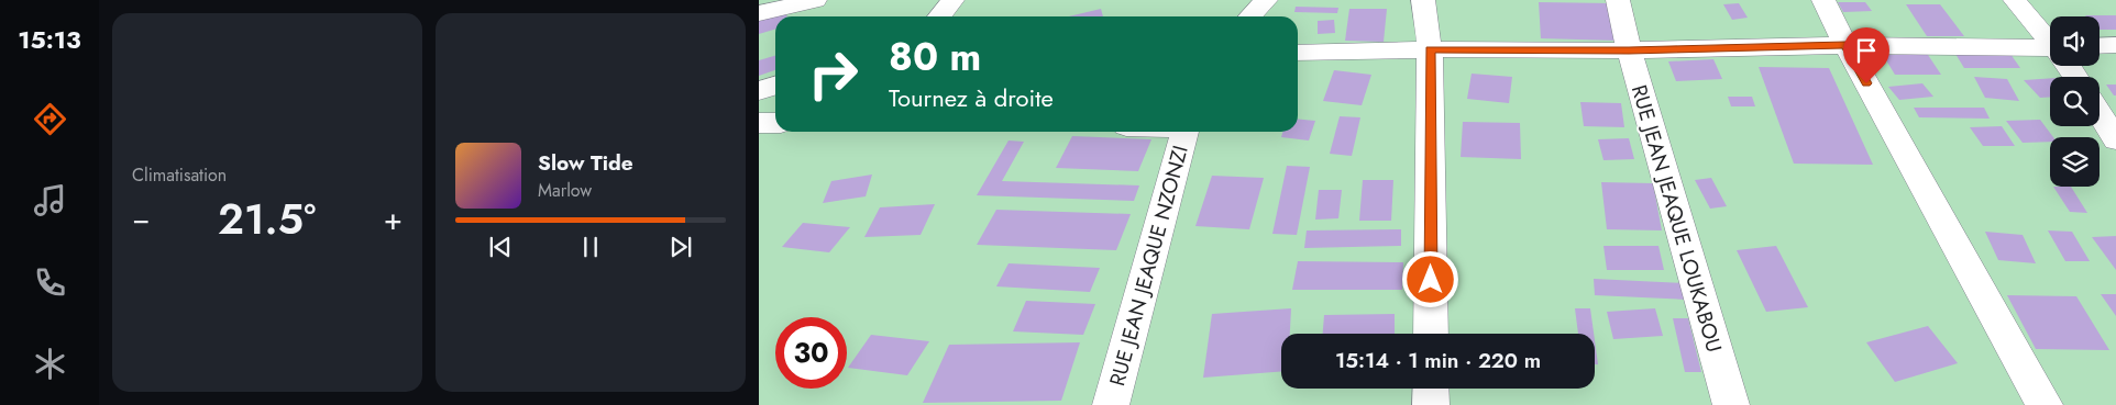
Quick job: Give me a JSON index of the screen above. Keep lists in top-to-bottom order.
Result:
{
  "streets": {
    "street": ["RUE JEAN JEAQUE LOUKABOU", "RUE JEAN JEAQUE NZONZI"]
  },
  "page": {
    "tabs": "15:13",
    "tile": "Climatisation",
    "turn": ["80 m", "Tournez à droite"],
    "song": ["Slow Tide", "Marlow"],
    "heat": ["−", "21.5°", "+"],
    "limit": "30",
    "trip": "15:14 · 1 min · 220 m"
  }
}
